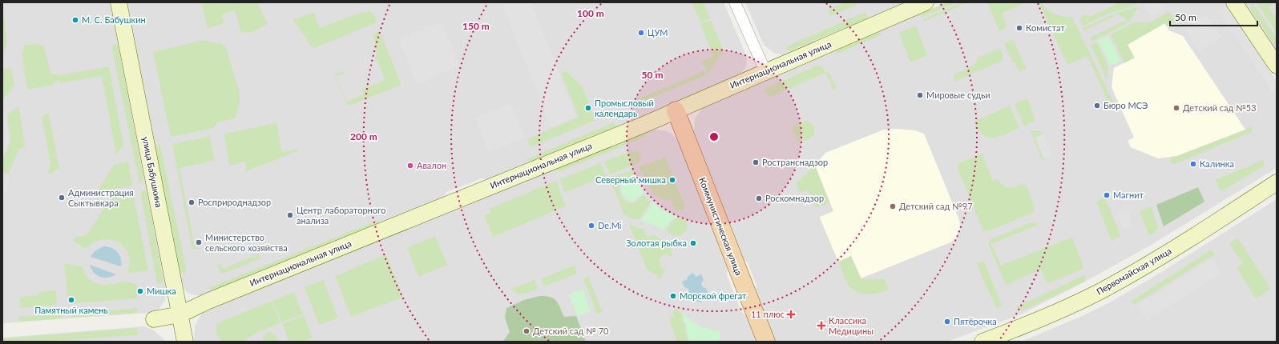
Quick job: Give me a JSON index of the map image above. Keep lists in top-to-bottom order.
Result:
{
  "streets": {
    "main road": ["Коммунистическая улица"],
    "street": ["Интернациональная улица", "улица Бабушкина", "Первомайская улица"]
  },
  "crossings": [
    ["Интернациональная улица", "улица Бабушкина"],
    ["Интернациональная улица", "Коммунистическая улица"]
  ],
  "places": {
    "other": [
      "М. С. Бабушкин",
      "Комистат",
      "ЦУМ",
      "Мировые судьи",
      "Бюро МСЭ",
      "Промысловый календарь",
      "Детский сад №53",
      "Ространснадзор",
      "Калинка",
      "Авалон",
      "Северный мишка",
      "Магнит",
      "Администрация Сыктывкара",
      "Роскомнадзор",
      "Росприроднадзор",
      "Детский сад №97",
      "Центр лабораторного анализа",
      "De.Mi",
      "Министерство сельского хозяйства",
      "Золотая рыбка",
      "Мишка",
      "Морской фрегат",
      "Памятный камень",
      "Пятёрочка",
      "Детский сад № 70"
    ],
    "health": ["11 плюс", "Классика Медицины"]
  },
  "scale_bar": "50 m",
  "rings": [
    "100 m",
    "150 m",
    "50 m",
    "200 m"
  ]
}
